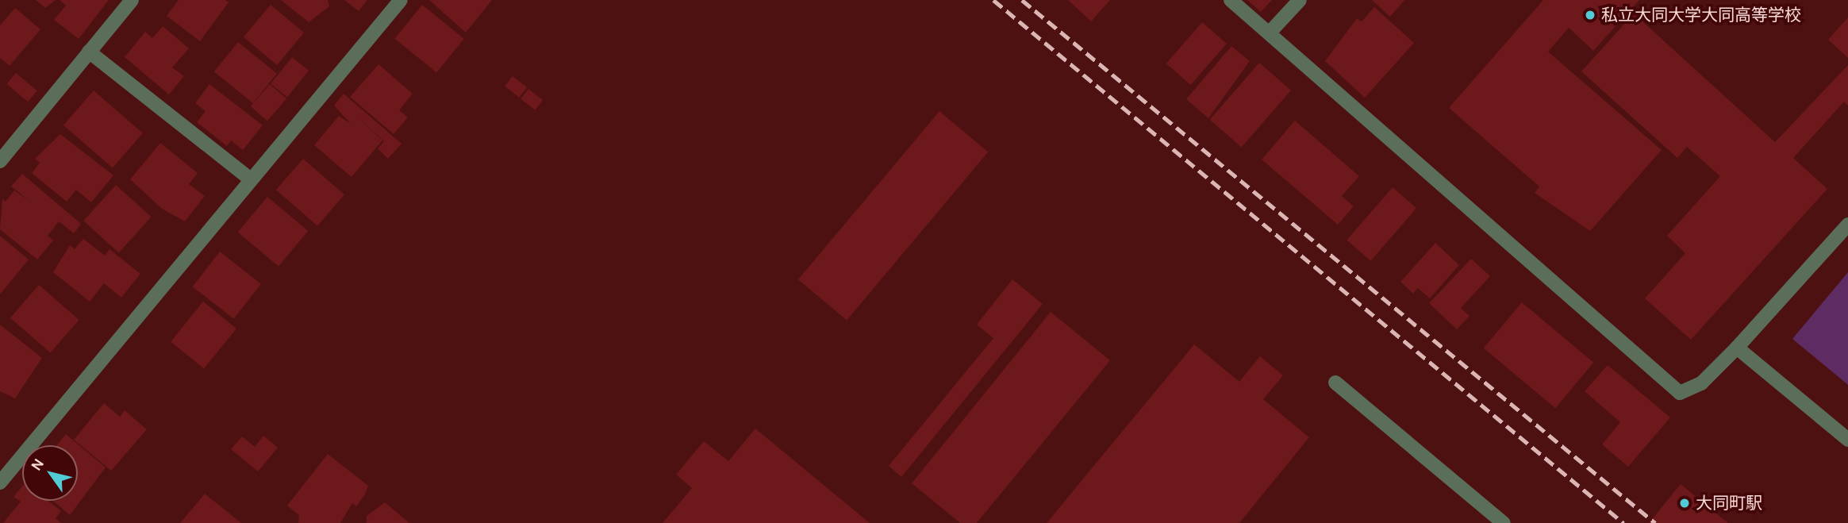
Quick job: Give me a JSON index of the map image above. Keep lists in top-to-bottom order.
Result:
{
  "places": ["私立大同大学大同高等学校", "大同町駅"],
  "north": "top left"
}
